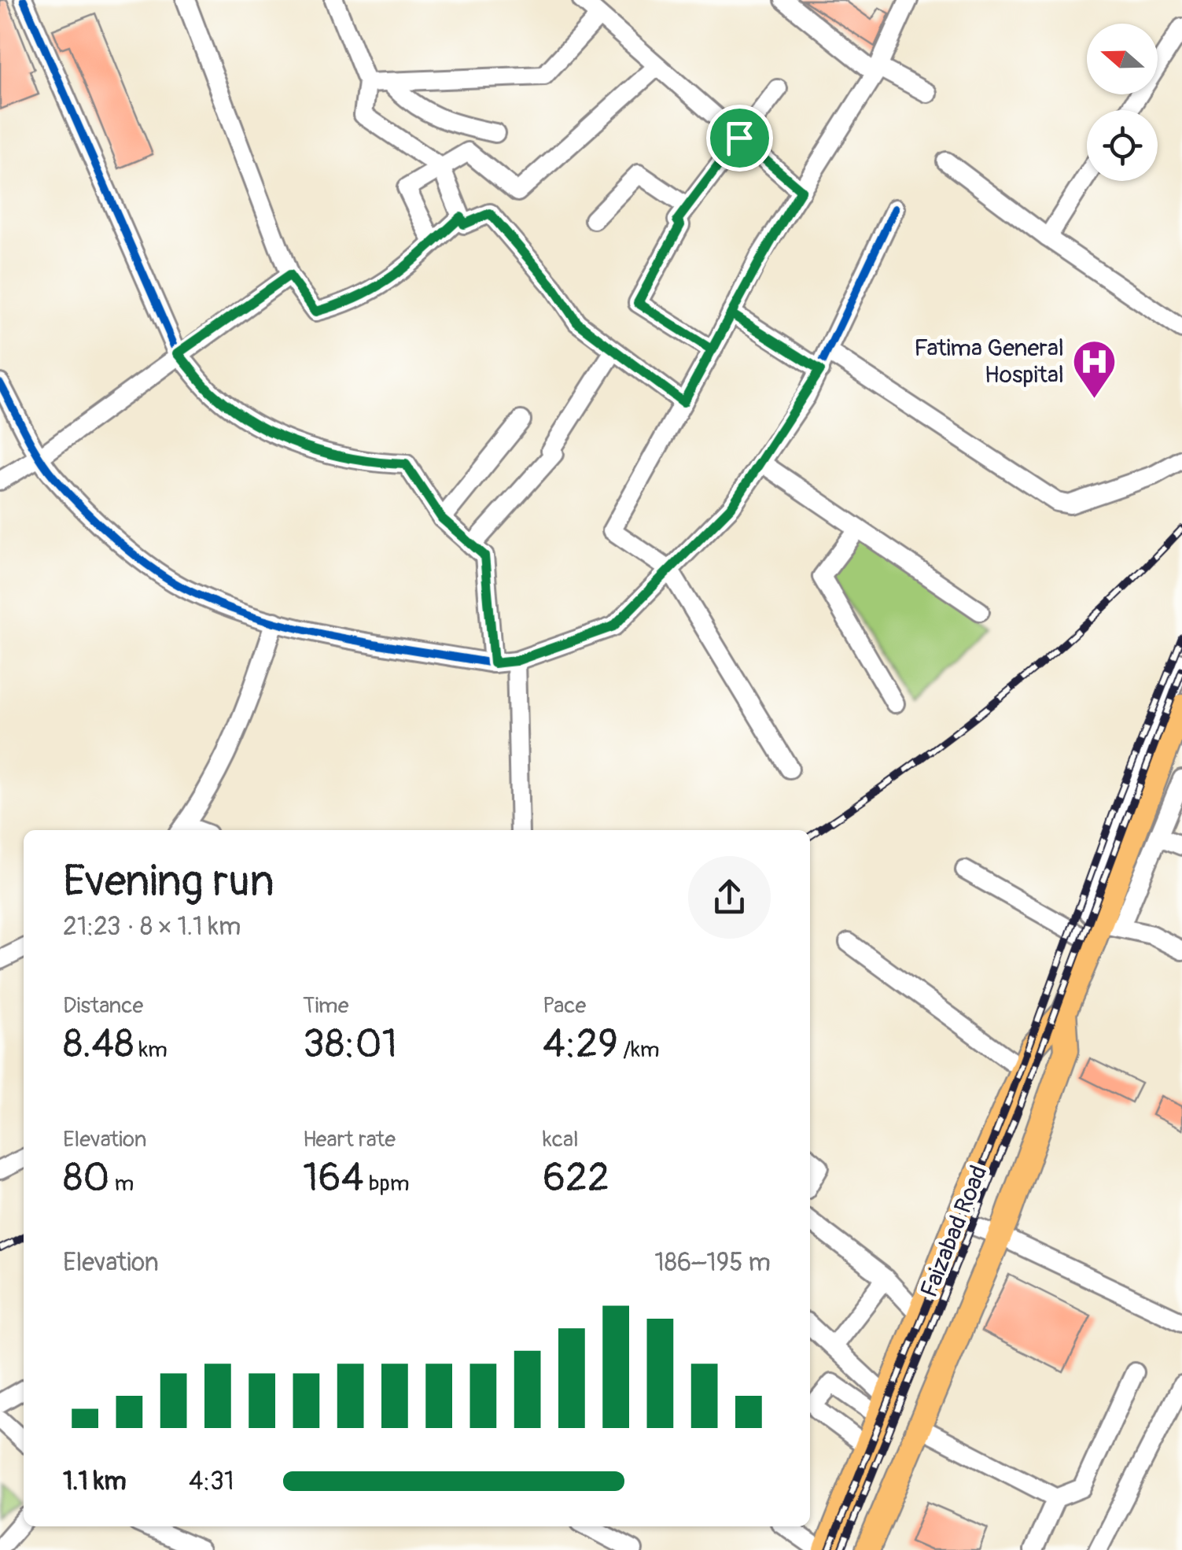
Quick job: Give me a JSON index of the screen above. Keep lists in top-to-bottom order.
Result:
{
  "streets": {
    "main road": ["Faizabad Road"]
  },
  "places": {
    "hospital": ["Fatima General Hospital"]
  },
  "north": "left",
  "page": {
    "heading": ["Evening run", "21:23 · 8 × 1.1 km"],
    "stats": [
      ["Distance", "8.48 km"],
      ["Time", "38:01"],
      ["Pace", "4:29 /km"],
      ["Elevation", "80 m"],
      ["Heart rate", "164 bpm"],
      ["kcal", "622"]
    ],
    "chart": ["Elevation", "186–195 m"],
    "list": [
      {
        "name": "1.1 km",
        "note": "4:31"
      }
    ]
  }
}
